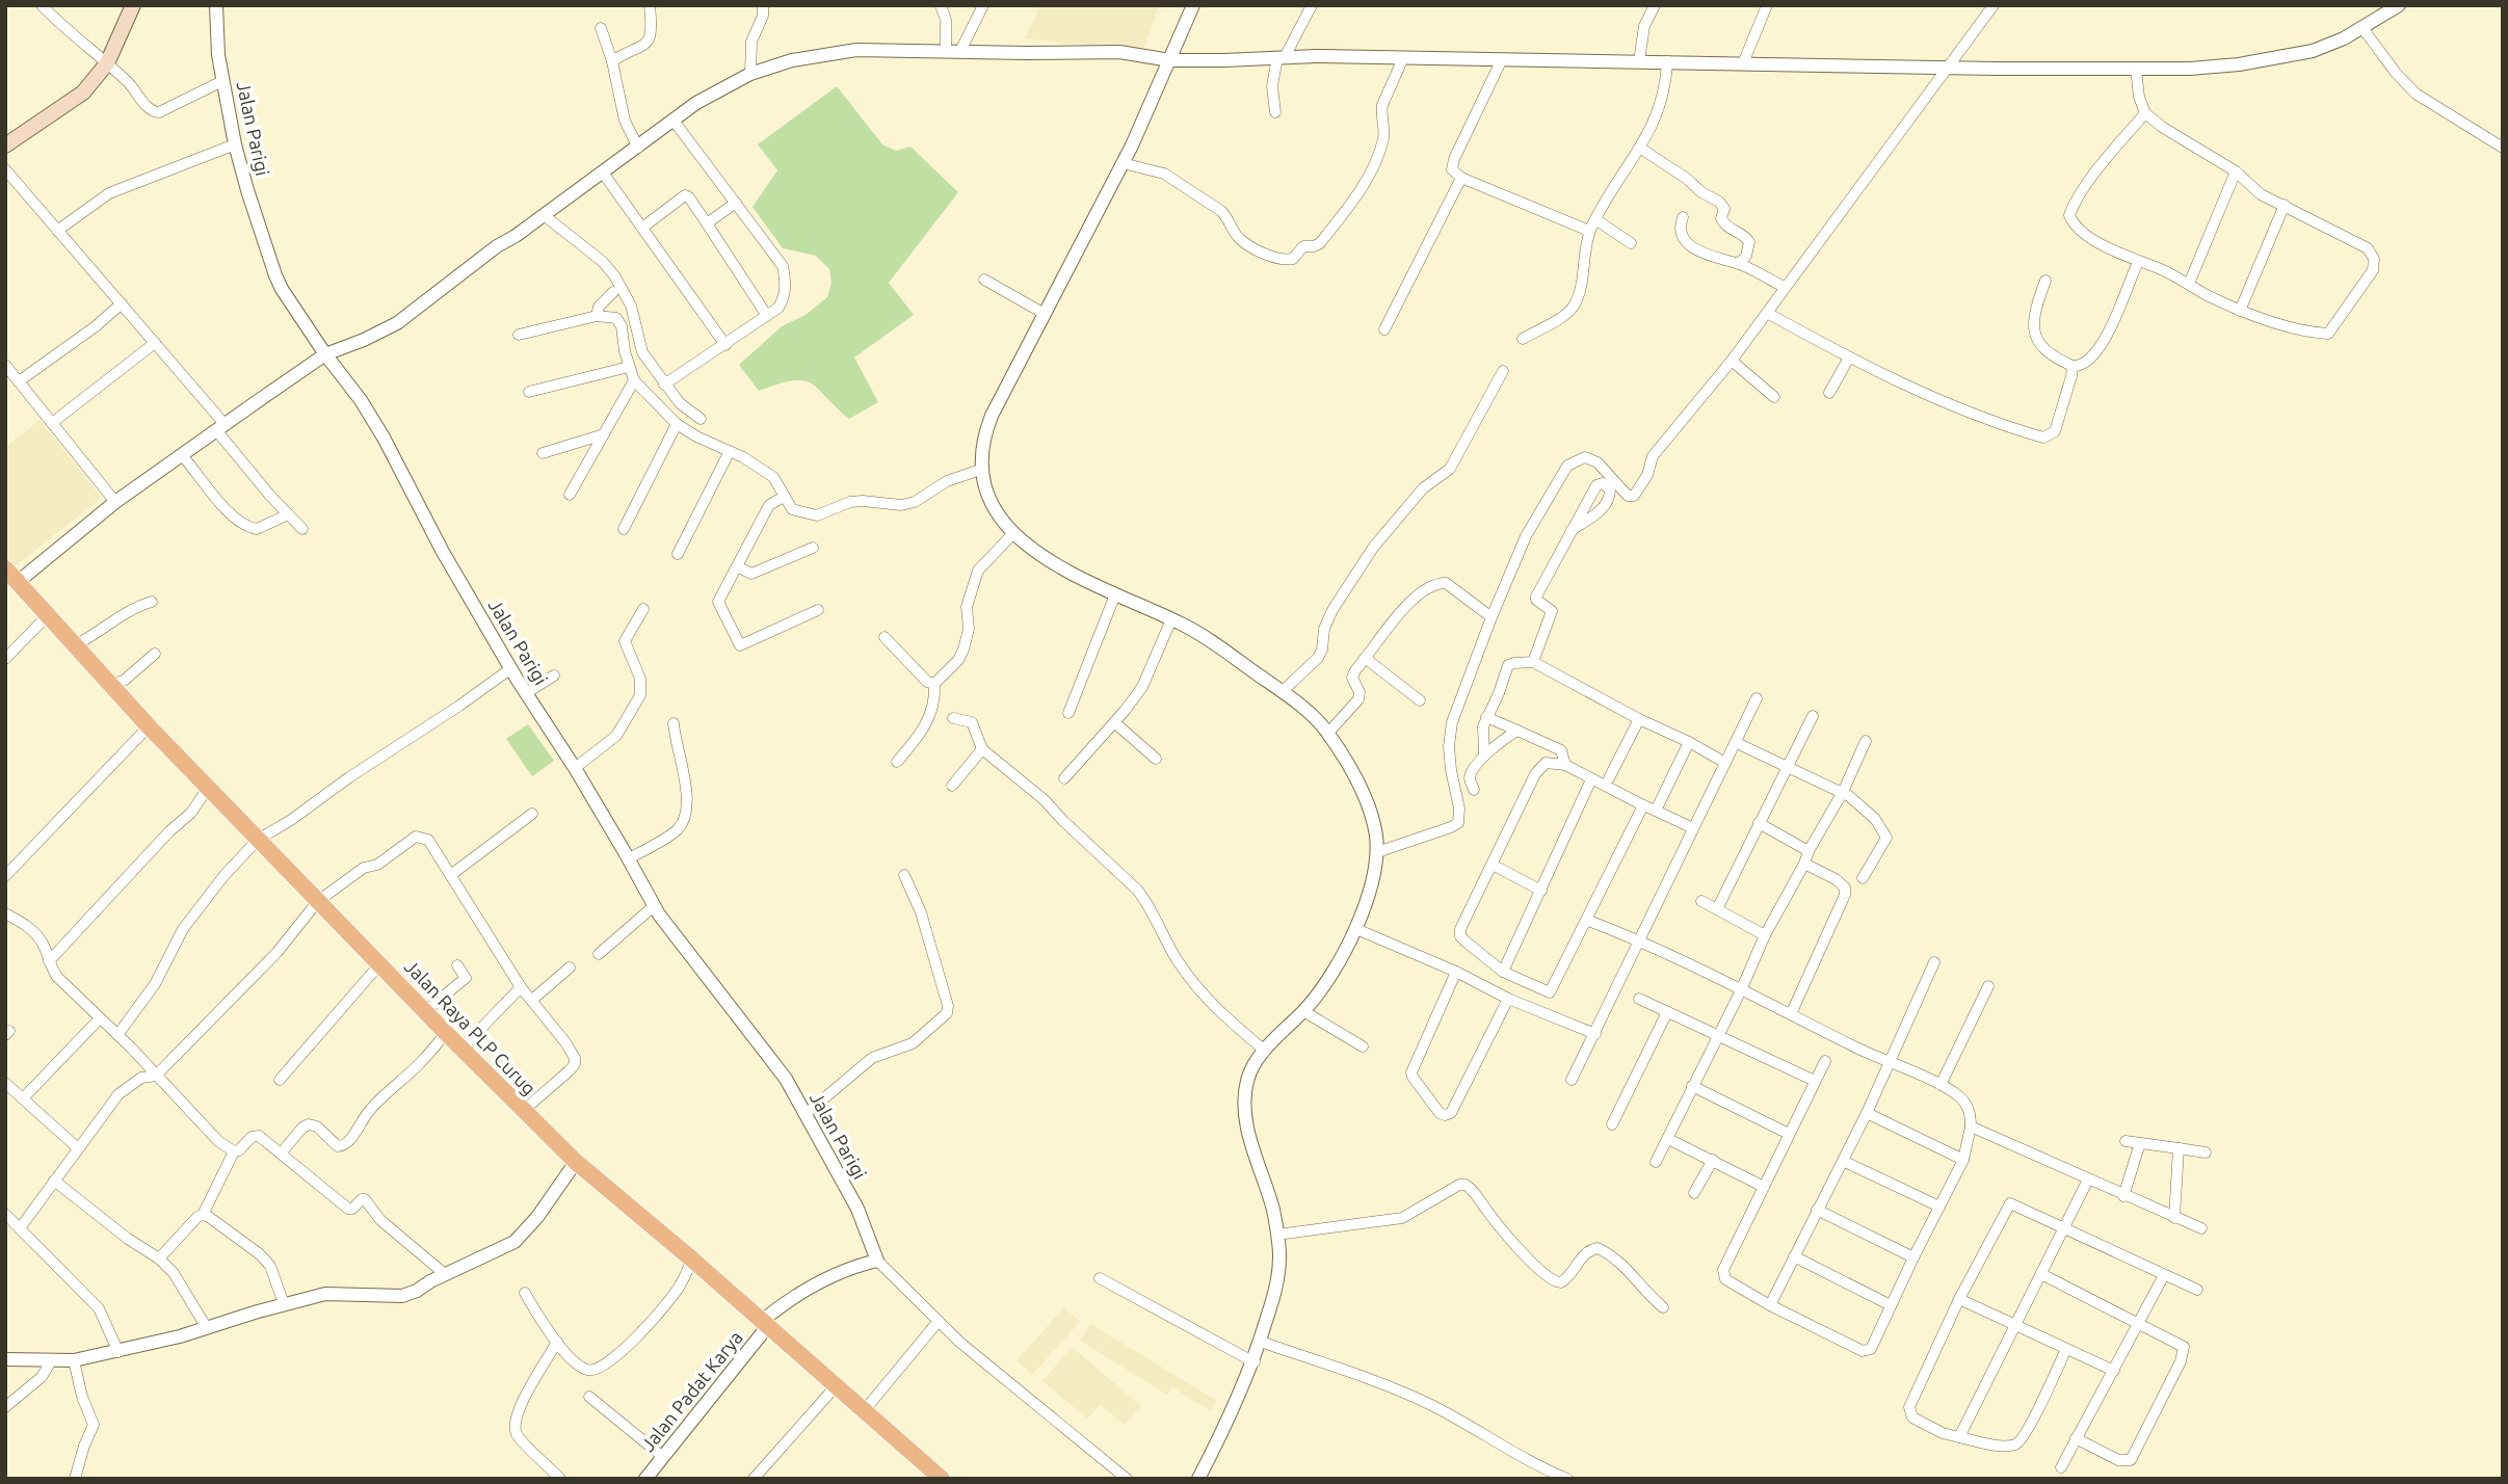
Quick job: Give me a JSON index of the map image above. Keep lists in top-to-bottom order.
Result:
{
  "streets": {
    "main road": ["Jalan Raya PLP Curug"],
    "street": ["Jalan Parigi", "Jalan Padat Karya"]
  },
  "crossings": [
    ["Jalan Raya PLP Curug", "Jalan Padat Karya"]
  ]
}
